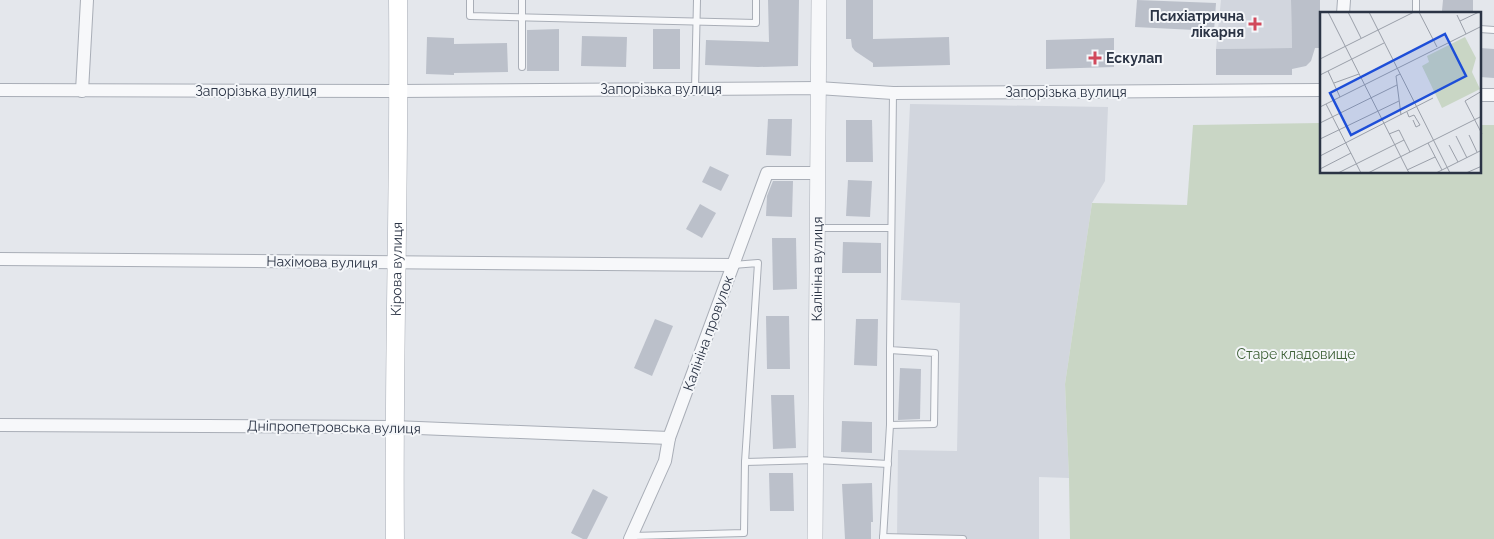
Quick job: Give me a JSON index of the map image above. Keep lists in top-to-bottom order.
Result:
{
  "streets": {
    "main road": ["Кірова вулиця"],
    "street": [
      "Запорізька вулиця",
      "Нахімова вулиця",
      "Калініна вулиця",
      "Калініна провулок",
      "Дніпропетровська вулиця"
    ]
  },
  "crossings": [
    ["Запорізька вулиця", "Калініна вулиця"],
    ["Запорізька вулиця", "Кірова вулиця"],
    ["Нахімова вулиця", "Кірова вулиця"],
    ["Нахімова вулиця", "Калініна провулок"],
    ["Калініна вулиця", "Калініна провулок"],
    ["Кірова вулиця", "Дніпропетровська вулиця"],
    ["Калініна провулок", "Дніпропетровська вулиця"]
  ],
  "parks": ["Старе кладовище"],
  "places": {
    "health": ["Психіатрична лікарня", "Ескулап"]
  }
}
